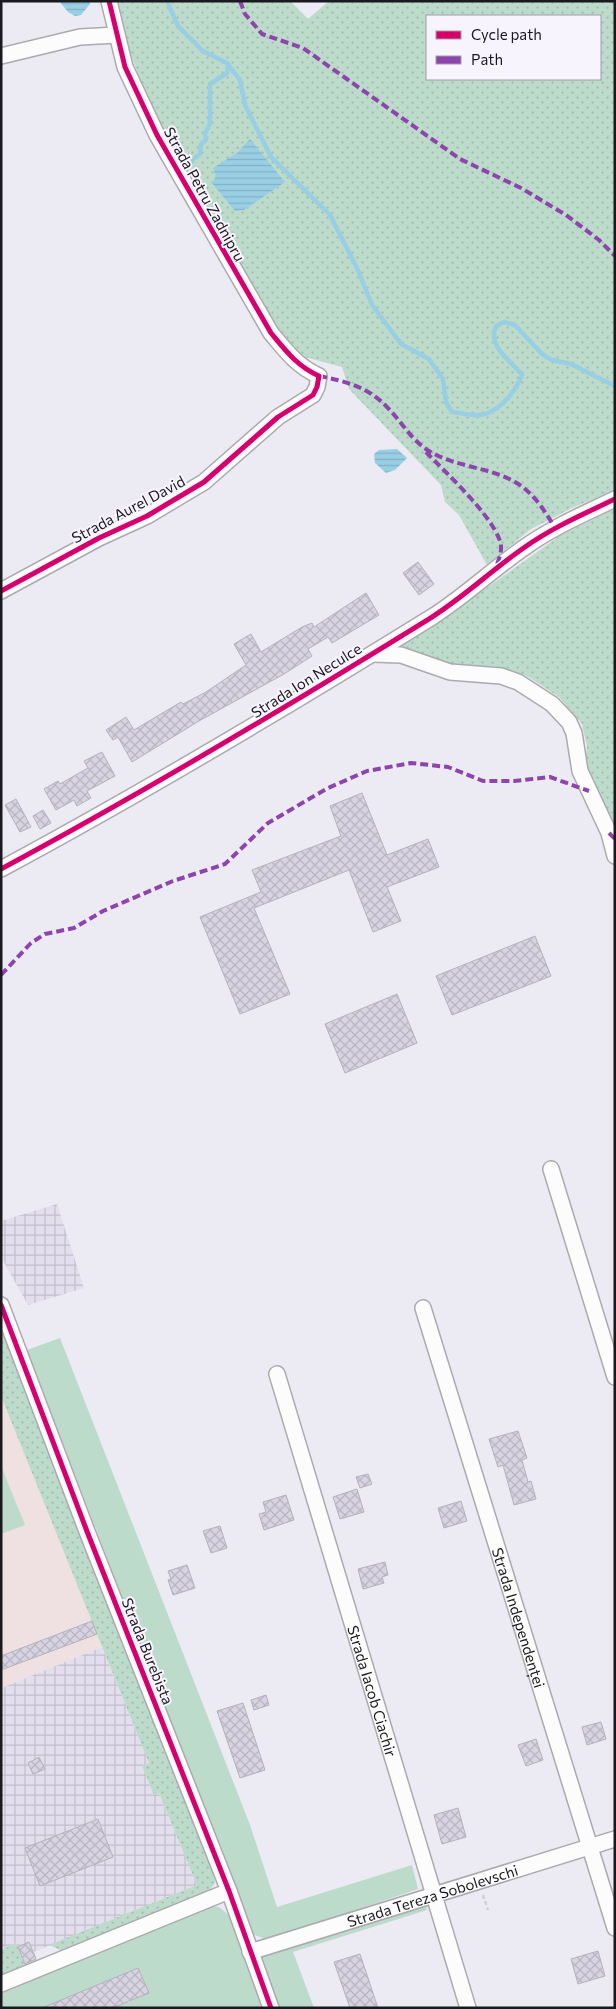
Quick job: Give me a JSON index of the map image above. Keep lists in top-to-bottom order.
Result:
{
  "streets": {
    "street": [
      "Strada Petru Zadnipru",
      "Strada Aurel David",
      "Strada Ion Neculce",
      "Strada Independenței",
      "Strada Burebista",
      "Strada Iacob Ciachir",
      "Strada Tereza Sobolevschi"
    ]
  },
  "crossings": [
    ["Strada Petru Zadnipru", "Strada Aurel David"],
    ["Strada Independenței", "Strada Tereza Sobolevschi"],
    ["Strada Burebista", "Strada Tereza Sobolevschi"],
    ["Strada Iacob Ciachir", "Strada Tereza Sobolevschi"]
  ],
  "legend": ["Cycle path", "Path"]
}
